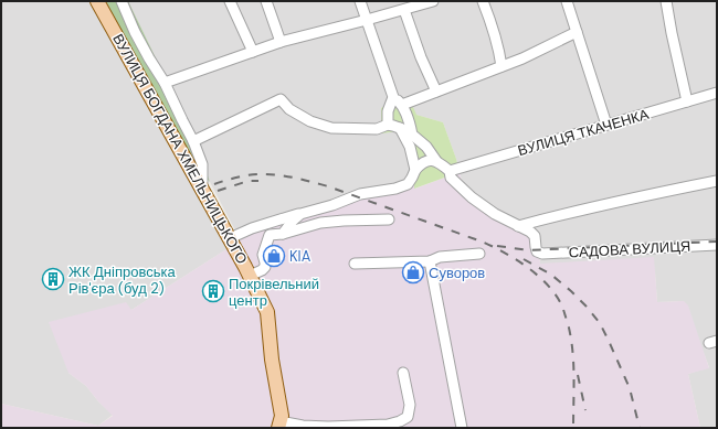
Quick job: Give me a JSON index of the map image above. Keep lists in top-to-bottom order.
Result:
{
  "streets": {
    "main road": ["ВУЛИЦЯ БОГДАНА ХМЕЛЬНИЦЬКОГО"],
    "street": ["ВУЛИЦЯ ТКАЧЕНКА", "САДОВА ВУЛИЦЯ"]
  },
  "places": {
    "shop": ["KIA", "Суворов"],
    "building": ["ЖК Дніпровська Рів'єра (буд 2)", "Покрівельний центр"]
  }
}
